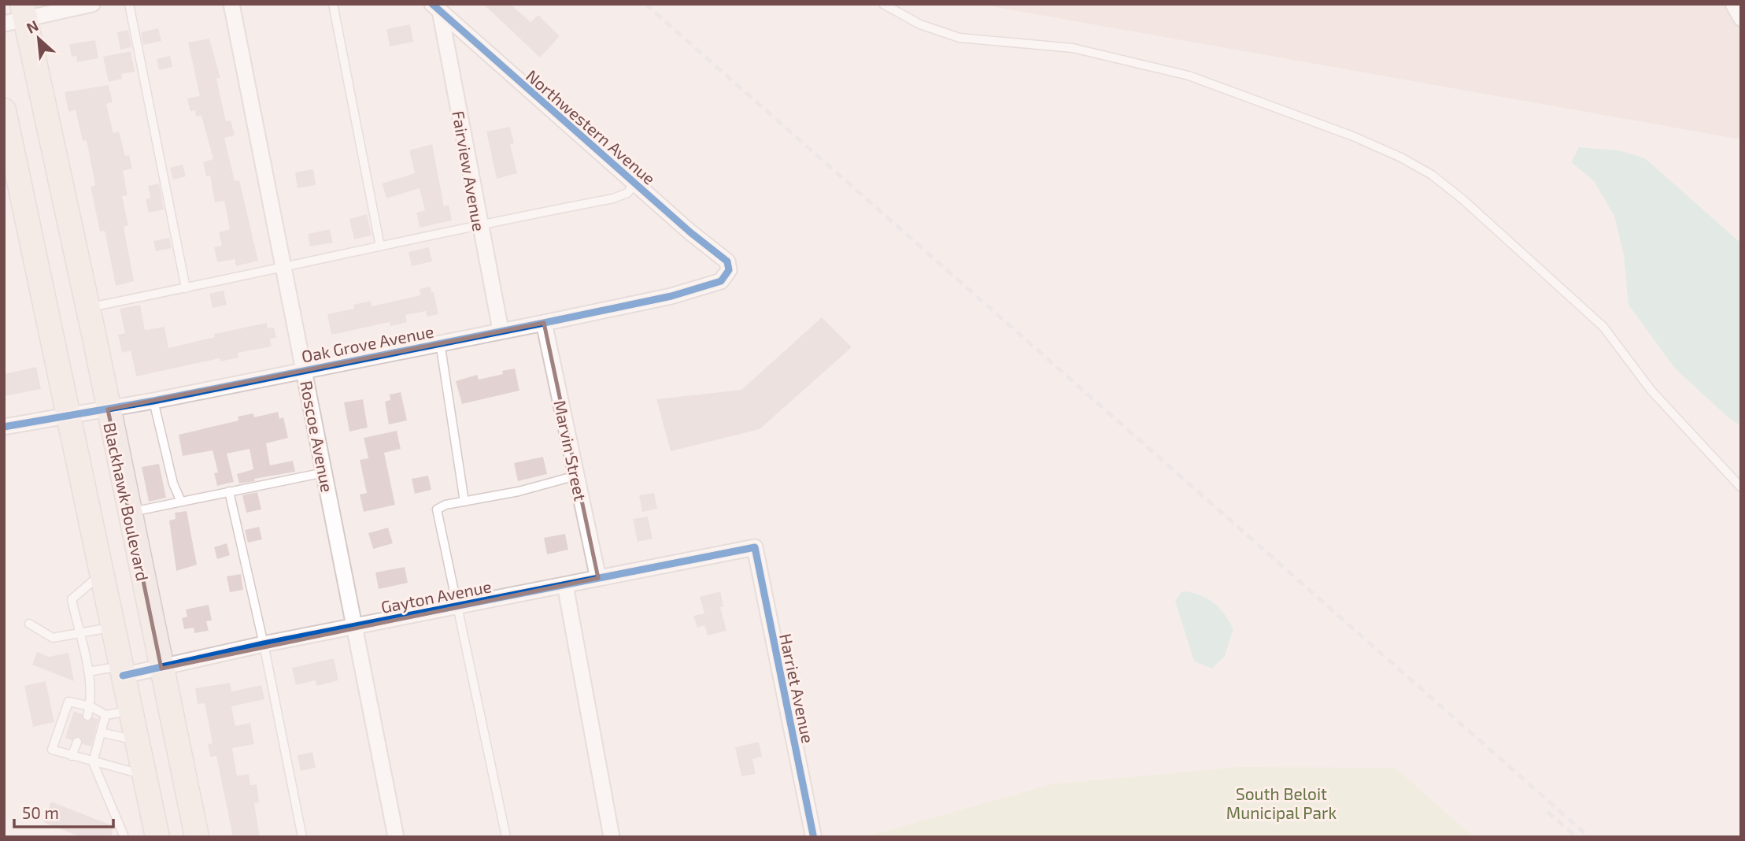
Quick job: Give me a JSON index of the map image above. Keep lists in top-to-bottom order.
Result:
{
  "streets": {
    "main road": ["Blackhawk Boulevard"],
    "street": [
      "Northwestern Avenue",
      "Fairview Avenue",
      "Oak Grove Avenue",
      "Roscoe Avenue",
      "Marvin Street",
      "Gayton Avenue",
      "Harriet Avenue"
    ]
  },
  "crossings": [
    ["Northwestern Avenue", "Fairview Avenue"],
    ["Northwestern Avenue", "Oak Grove Avenue"],
    ["Fairview Avenue", "Oak Grove Avenue"],
    ["Oak Grove Avenue", "Roscoe Avenue"],
    ["Oak Grove Avenue", "Marvin Street"],
    ["Oak Grove Avenue", "Blackhawk Boulevard"],
    ["Roscoe Avenue", "Gayton Avenue"],
    ["Marvin Street", "Gayton Avenue"],
    ["Blackhawk Boulevard", "Gayton Avenue"],
    ["Gayton Avenue", "Harriet Avenue"]
  ],
  "parks": ["South Beloit Municipal Park"],
  "scale_bar": "50 m",
  "north": "top left"
}
